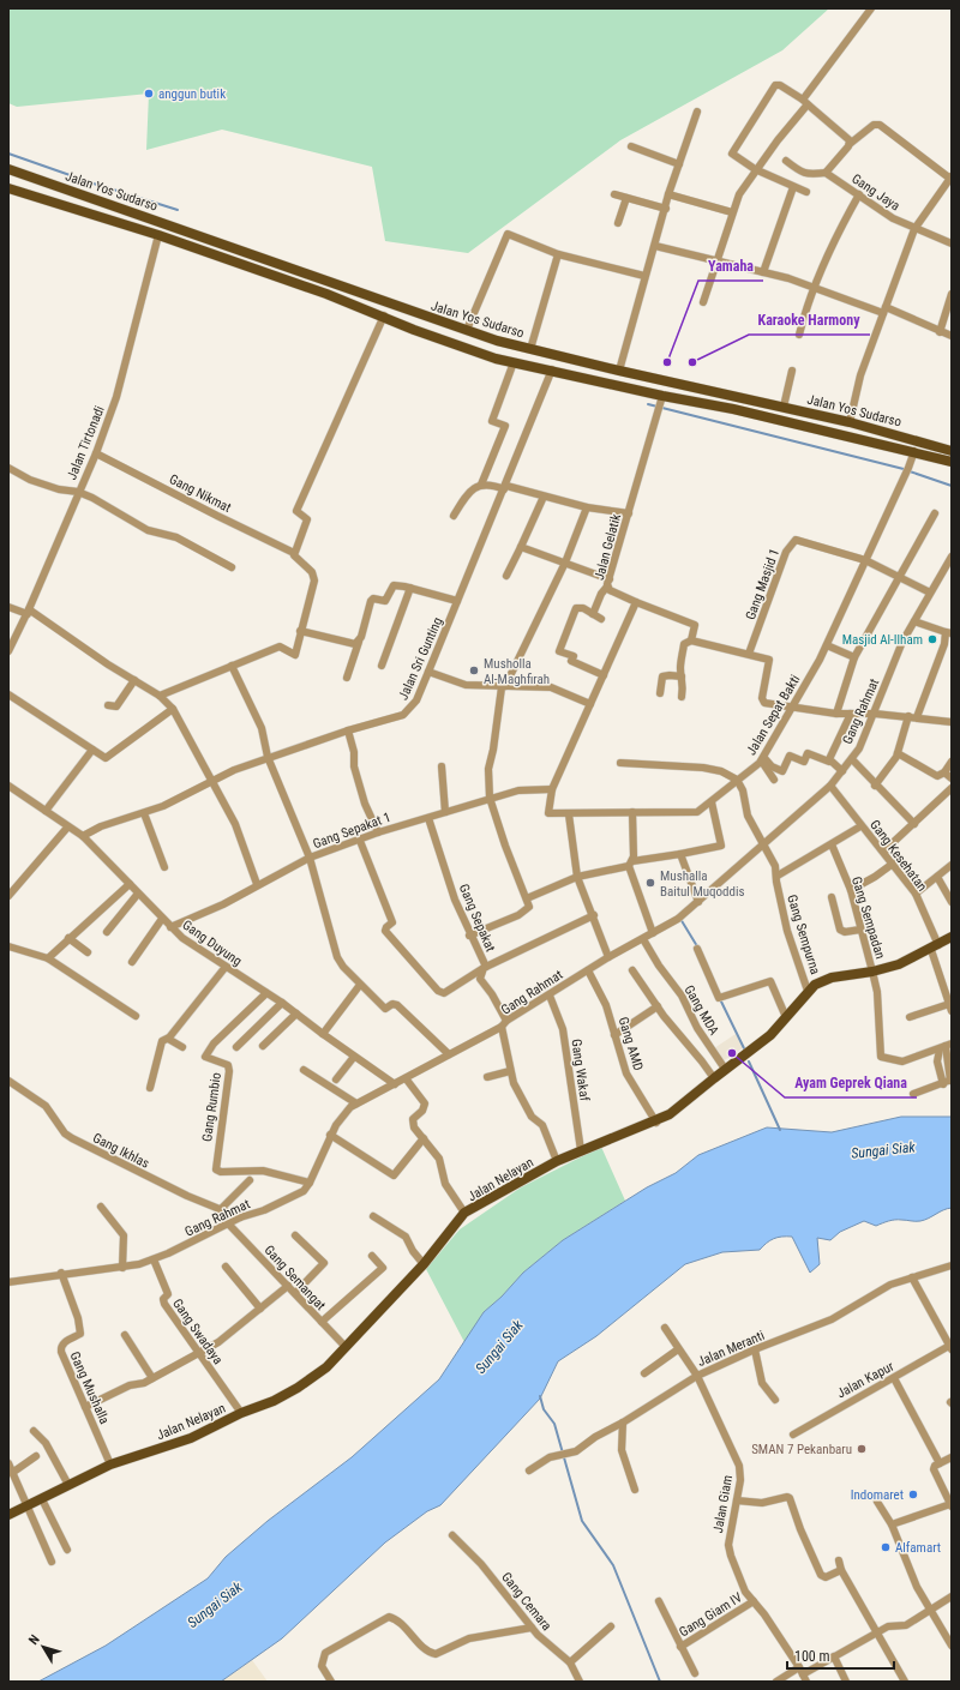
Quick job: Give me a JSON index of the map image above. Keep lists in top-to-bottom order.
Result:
{
  "streets": {
    "main road": ["Jalan Yos Sudarso", "Jalan Nelayan"],
    "street": [
      "Gang Jaya",
      "Jalan Tirtonadi",
      "Gang Nikmat",
      "Jalan Gelatik",
      "Gang Masjid 1",
      "Jalan Sri Gunting",
      "Gang Rahmat",
      "Jalan Sepat Bakti",
      "Gang Sepakat 1",
      "Gang Kesehatan",
      "Gang Sepakat",
      "Gang Sempadan",
      "Gang Sempurna",
      "Gang Duyung",
      "Gang MDA",
      "Gang AMD",
      "Gang Wakaf",
      "Gang Rumbio",
      "Gang Ikhlas",
      "Gang Semangat",
      "Gang Swadaya",
      "Jalan Meranti",
      "Jalan Kapur",
      "Gang Mushalla",
      "Jalan Giam",
      "Gang Cemara",
      "Gang Giam IV"
    ]
  },
  "crossings": [
    ["Jalan Yos Sudarso", "Jalan Tirtonadi"],
    ["Jalan Yos Sudarso", "Jalan Gelatik"],
    ["Jalan Yos Sudarso", "Jalan Sri Gunting"],
    ["Jalan Yos Sudarso", "Jalan Sepat Bakti"],
    ["Jalan Tirtonadi", "Gang Nikmat"],
    ["Gang Masjid 1", "Jalan Sepat Bakti"],
    ["Jalan Sri Gunting", "Gang Duyung"],
    ["Gang Rahmat", "Gang Kesehatan"],
    ["Gang Rahmat", "Gang Sepakat"],
    ["Gang Rahmat", "Gang Sempurna"],
    ["Gang Rahmat", "Gang Duyung"],
    ["Gang Rahmat", "Gang MDA"],
    ["Gang Rahmat", "Gang AMD"],
    ["Gang Rahmat", "Gang Wakaf"],
    ["Gang Rahmat", "Gang Rumbio"],
    ["Gang Rahmat", "Gang Ikhlas"],
    ["Gang Rahmat", "Gang Semangat"],
    ["Gang Rahmat", "Gang Swadaya"],
    ["Gang Rahmat", "Gang Mushalla"],
    ["Jalan Sepat Bakti", "Gang Sepakat 1"],
    ["Jalan Sepat Bakti", "Gang Sempurna"],
    ["Gang Sepakat 1", "Gang Sepakat"],
    ["Gang Sepakat 1", "Gang Duyung"],
    ["Gang Kesehatan", "Jalan Nelayan"],
    ["Gang Sepakat", "Jalan Nelayan"],
    ["Gang Sempadan", "Jalan Nelayan"],
    ["Gang Sempurna", "Jalan Nelayan"],
    ["Gang Duyung", "Gang Rumbio"],
    ["Gang MDA", "Jalan Nelayan"],
    ["Gang AMD", "Jalan Nelayan"],
    ["Gang Wakaf", "Jalan Nelayan"],
    ["Jalan Nelayan", "Gang Semangat"],
    ["Jalan Nelayan", "Gang Swadaya"],
    ["Jalan Nelayan", "Gang Mushalla"],
    ["Jalan Meranti", "Jalan Kapur"],
    ["Jalan Meranti", "Jalan Giam"],
    ["Jalan Giam", "Gang Giam IV"]
  ],
  "water": ["Sungai Siak"],
  "places": [
    "anggun butik",
    "Yamaha",
    "Karaoke Harmony",
    "Masjid Al-Ilham",
    "Musholla Al-Maghfirah",
    "Mushalla Baitul Muqoddis",
    "Ayam Geprek Qiana",
    "SMAN 7 Pekanbaru",
    "Indomaret",
    "Alfamart"
  ],
  "scale_bar": "100 m",
  "north": "top left"
}
